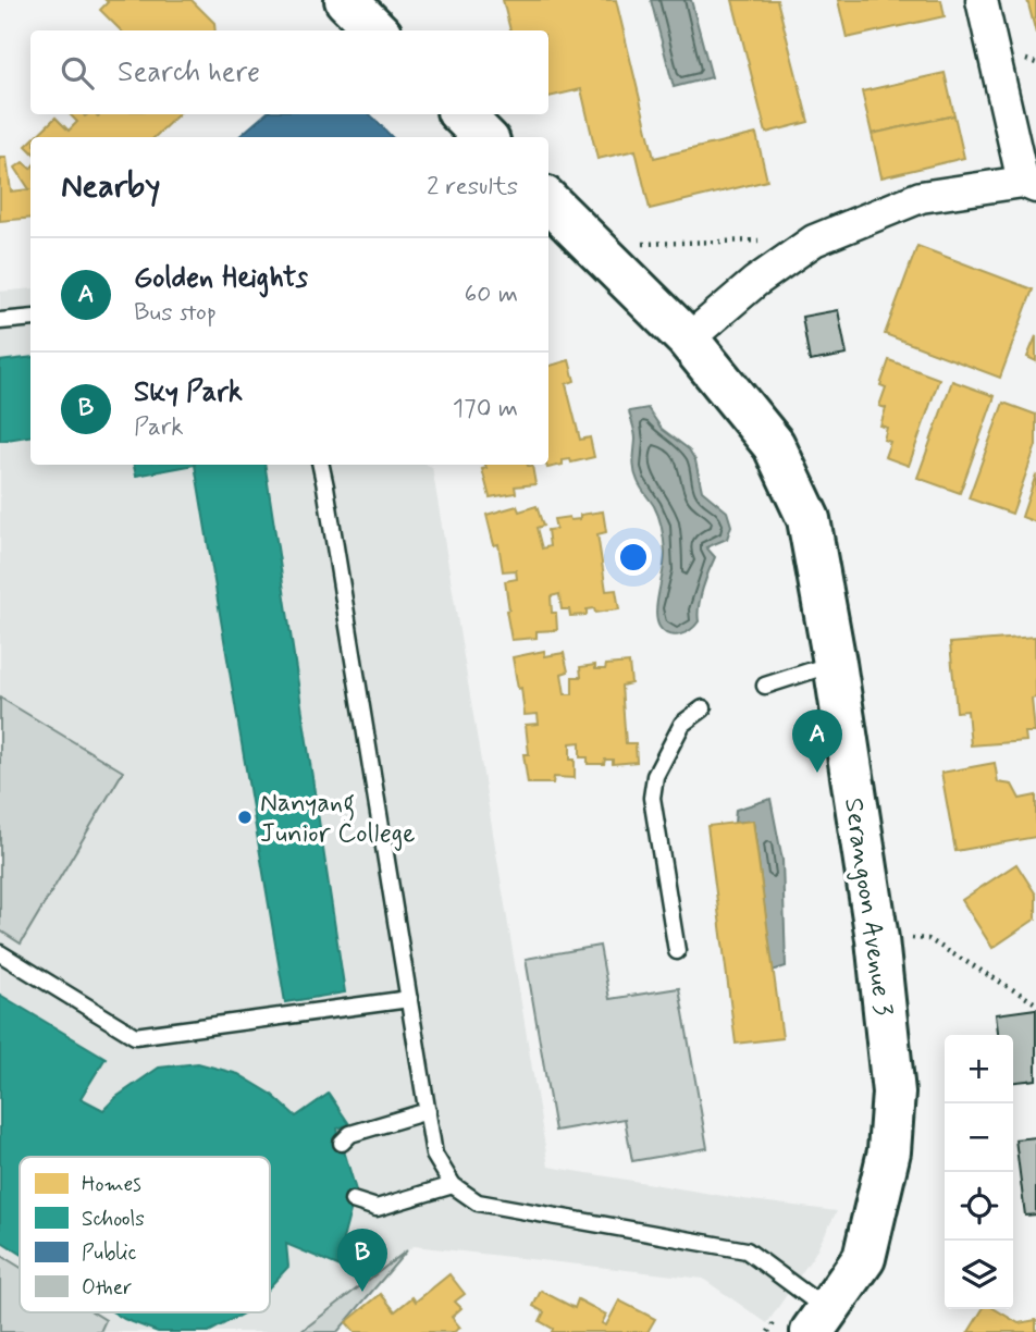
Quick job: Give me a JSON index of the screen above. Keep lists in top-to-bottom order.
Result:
{
  "streets": {
    "street": ["Serangoon Avenue 3"]
  },
  "places": ["Nanyang Junior College"],
  "legend": [
    "Homes",
    "Schools",
    "Public",
    "Other"
  ],
  "page": {
    "search": "Search here",
    "heading": ["Nearby", "2 results"],
    "list": [
      {
        "mark": "A",
        "name": "Golden Heights",
        "note": "Bus stop",
        "value": "60 m"
      },
      {
        "mark": "B",
        "name": "Sky Park",
        "note": "Park",
        "value": "170 m"
      }
    ],
    "pins": ["A", "B"],
    "map_buttons": ["+", "−"]
  }
}
